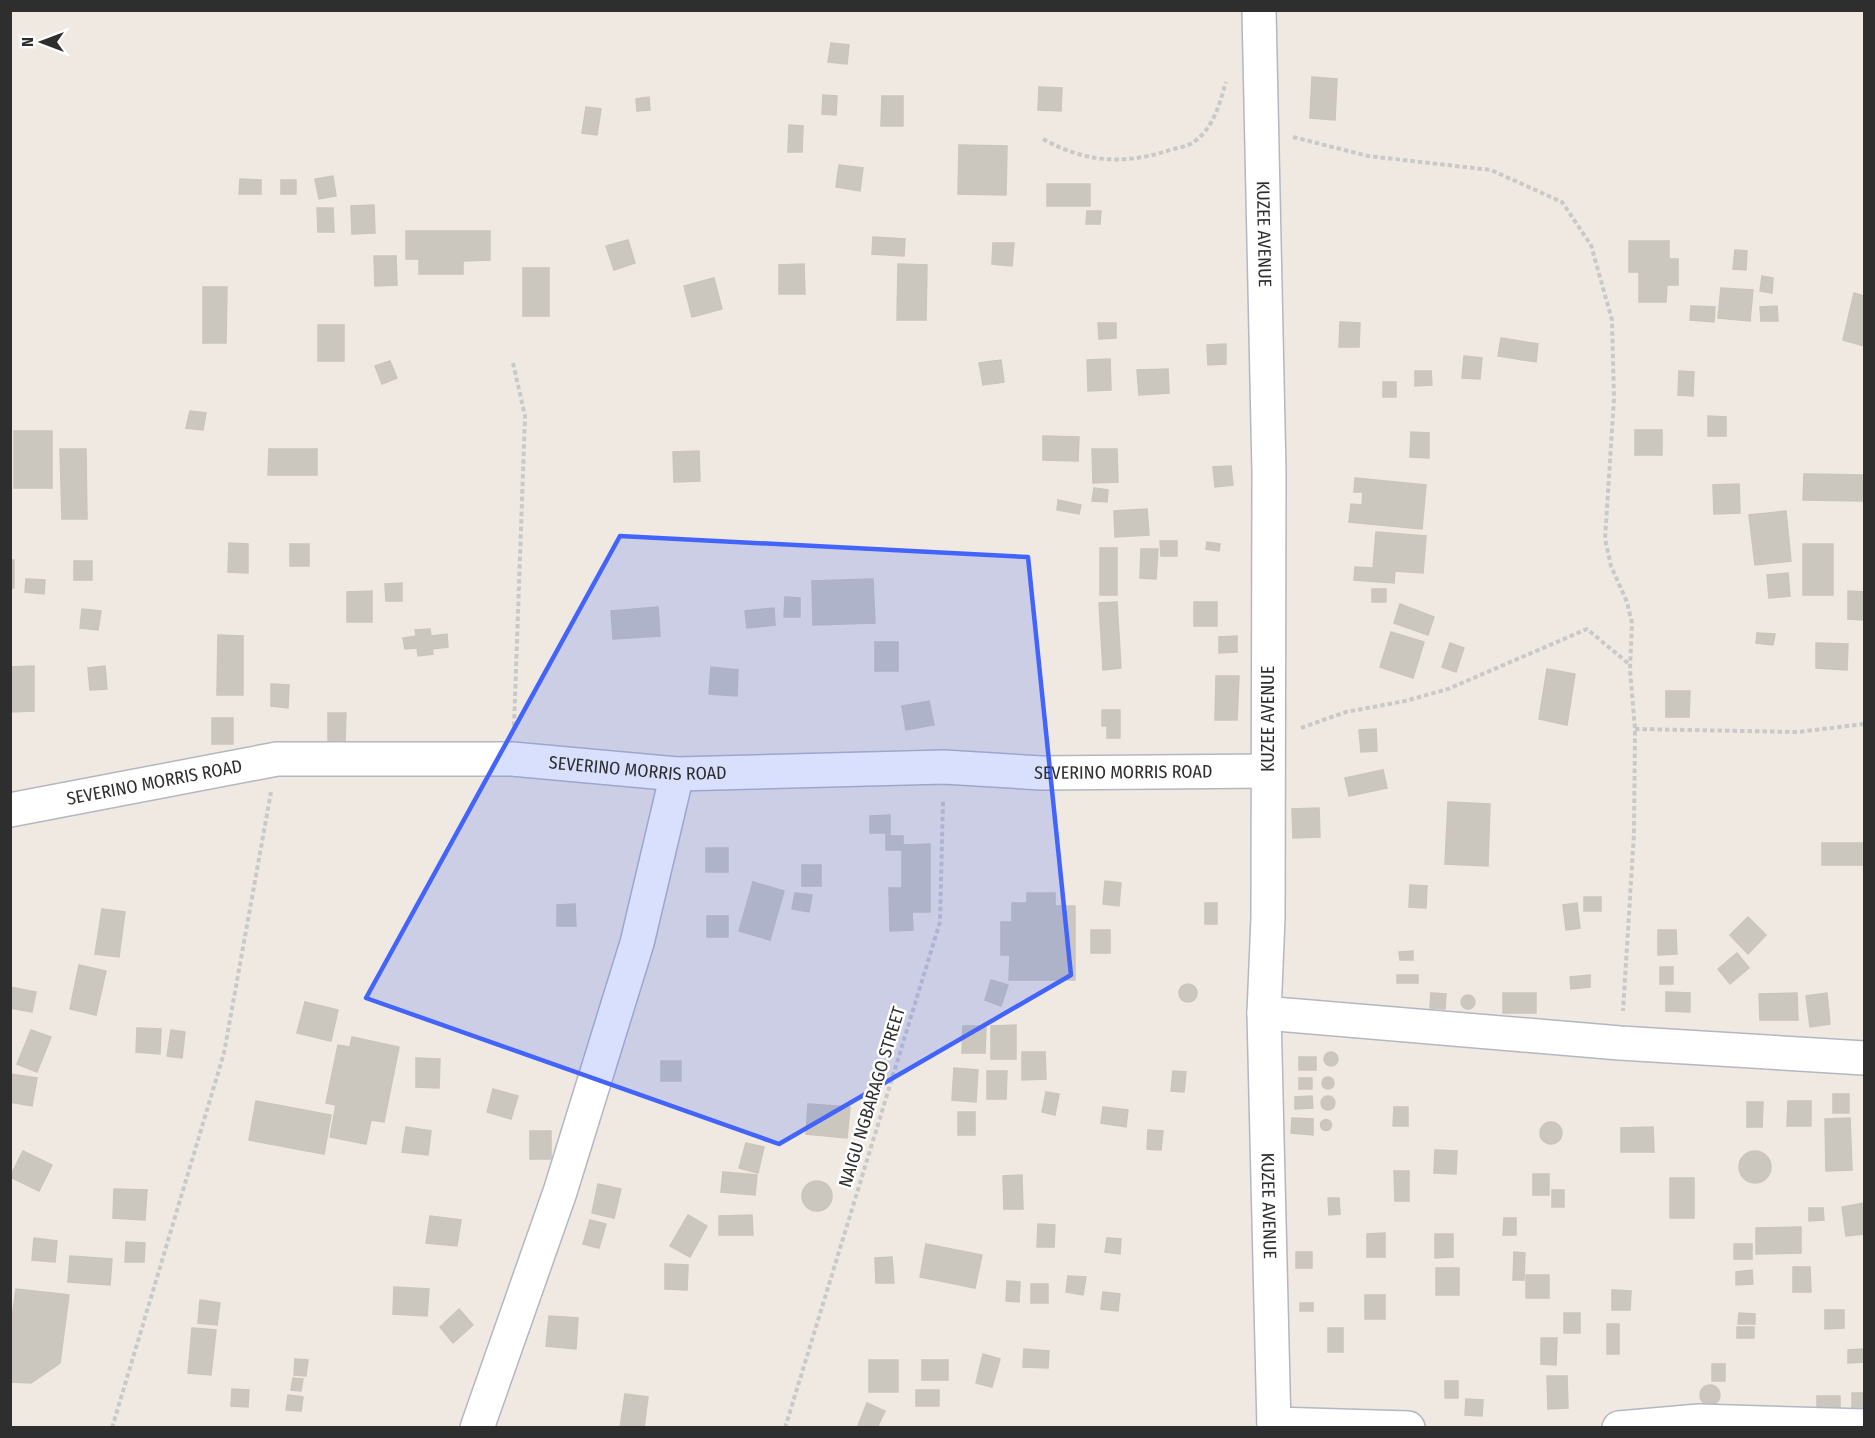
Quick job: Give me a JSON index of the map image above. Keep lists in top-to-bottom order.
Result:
{
  "streets": {
    "street": ["KUZEE AVENUE", "SEVERINO MORRIS ROAD"],
    "path": ["NAIGU NGBARAGO STREET"]
  },
  "crossings": [
    ["KUZEE AVENUE", "SEVERINO MORRIS ROAD"],
    ["SEVERINO MORRIS ROAD", "NAIGU NGBARAGO STREET"]
  ],
  "north": "left"
}
